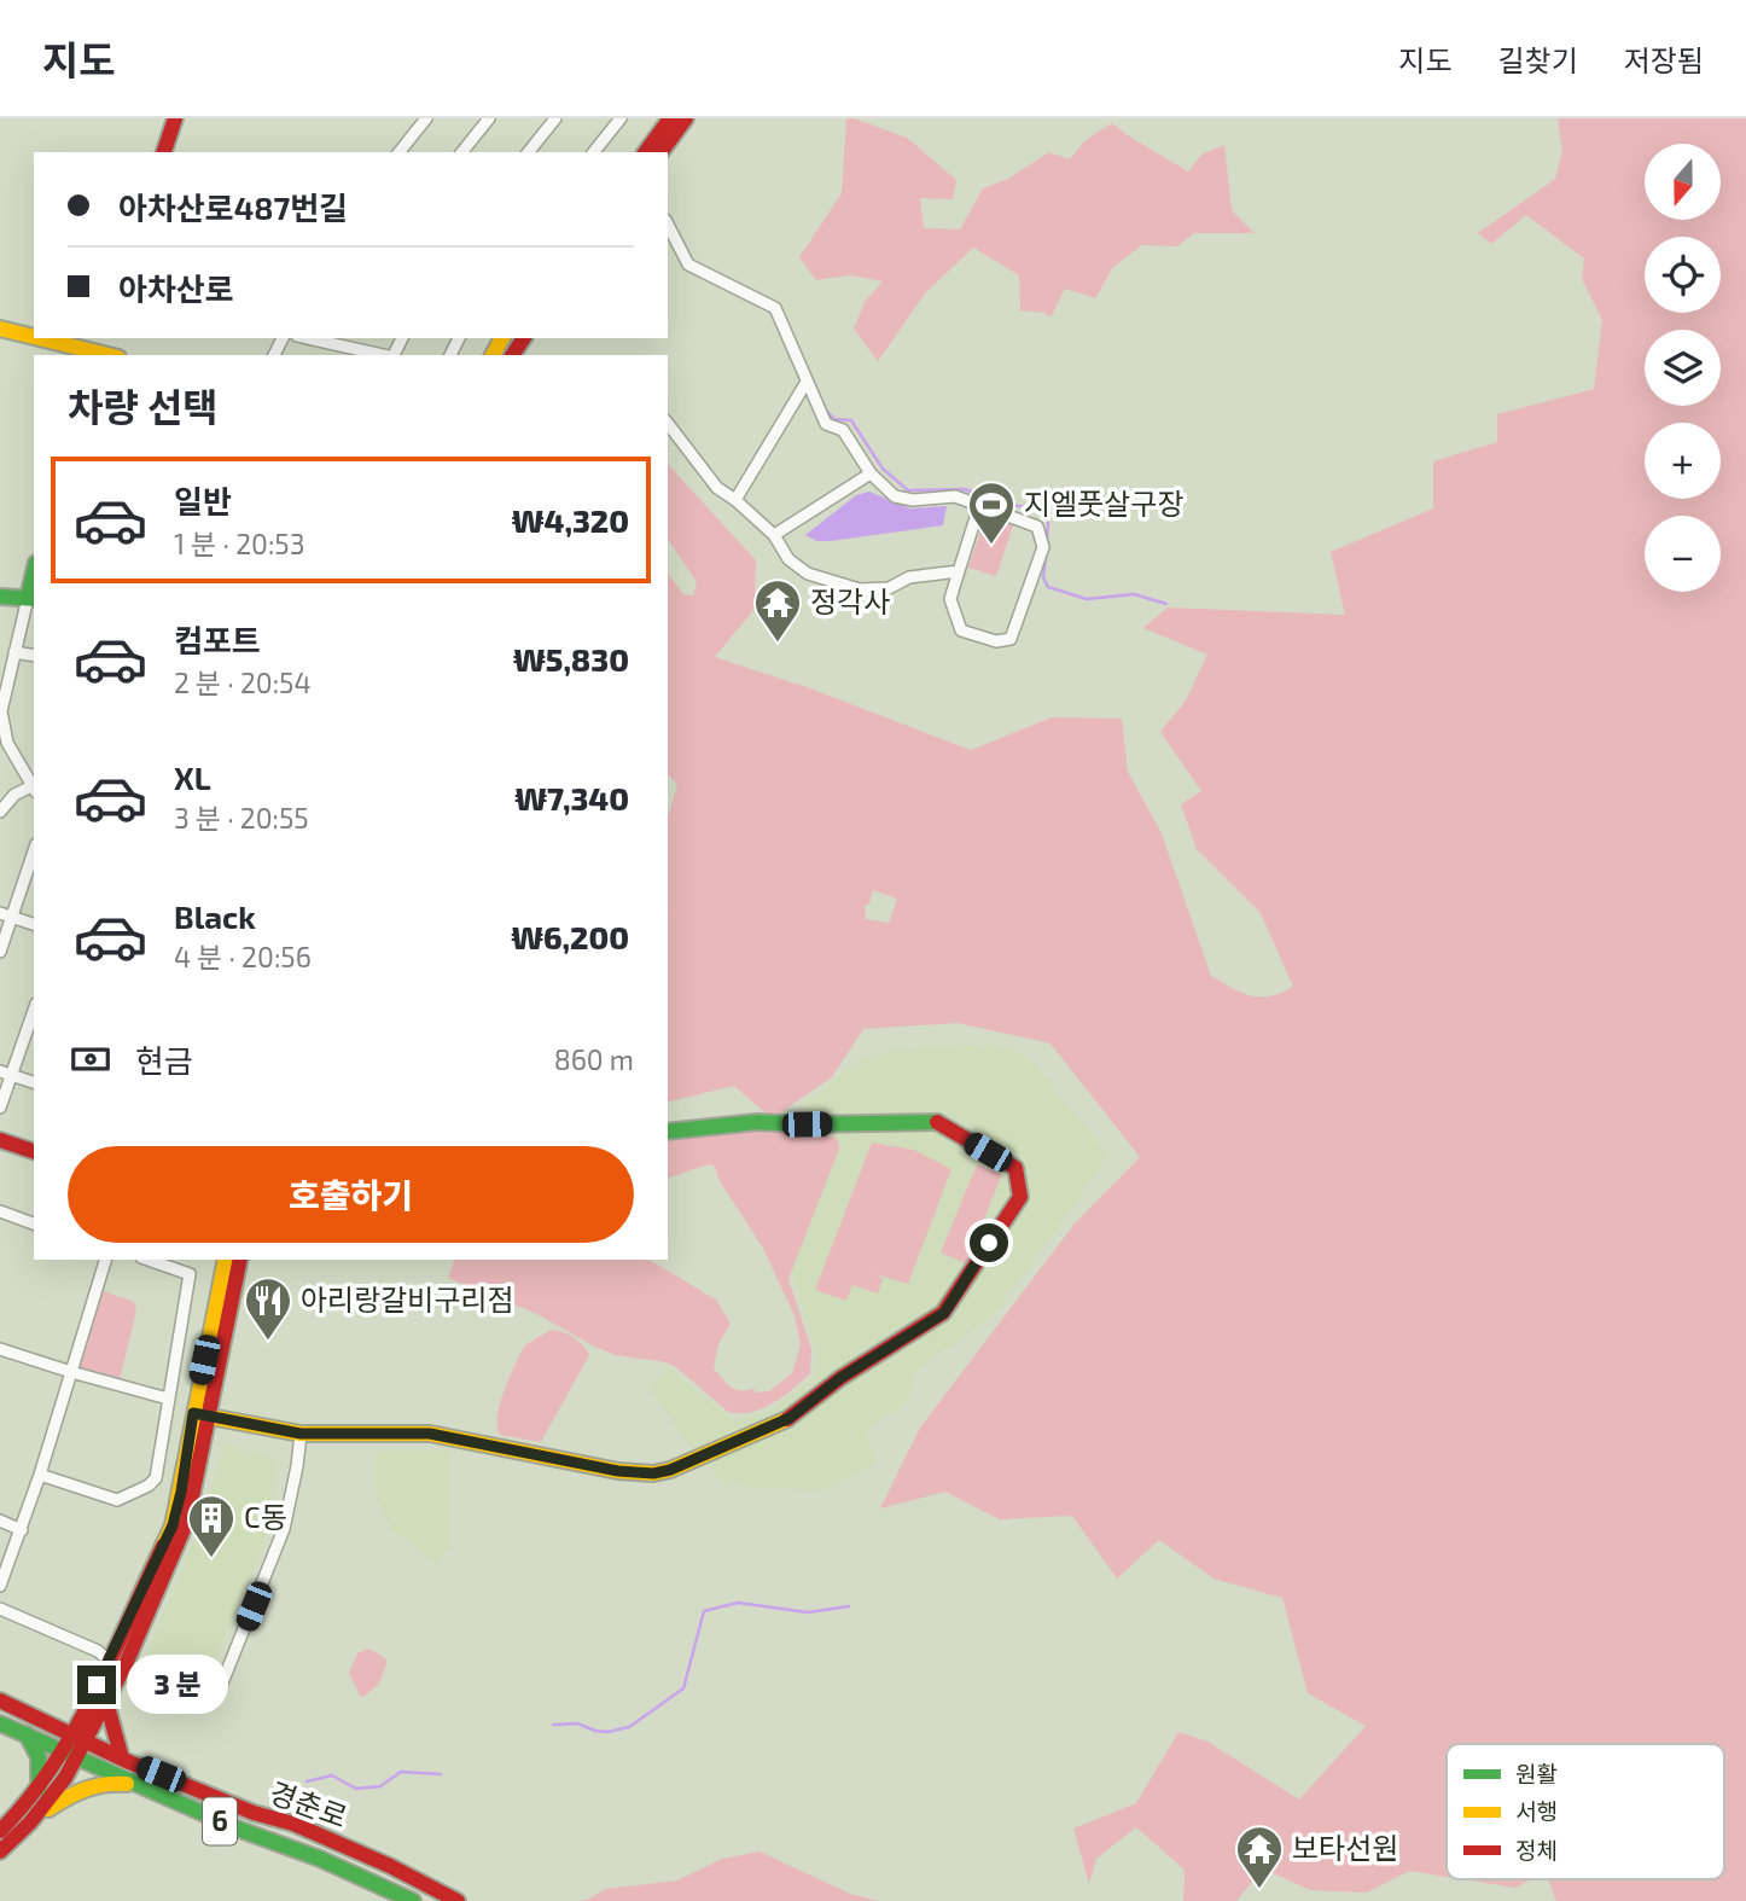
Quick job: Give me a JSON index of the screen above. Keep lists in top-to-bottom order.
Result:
{
  "streets": {
    "main road": ["경춘로", "6"]
  },
  "places": {
    "sports": ["지엘풋살구장"],
    "temple": ["정각사", "보타선원"],
    "restaurant": ["아리랑갈비구리점"],
    "building": ["C동"]
  },
  "legend": ["원활", "서행", "정체"],
  "north": "bottom",
  "page": {
    "header": "지도",
    "nav": ["지도", "길찾기", "저장됨"],
    "map_buttons": ["+", "−"],
    "banner": ["아차산로487번길", "아차산로"],
    "heading": "차량 선택",
    "list": [
      {
        "name": "일반",
        "note": "1 분 · 20:53",
        "value": "₩4,320"
      },
      {
        "name": "컴포트",
        "note": "2 분 · 20:54",
        "value": "₩5,830"
      },
      {
        "name": "XL",
        "note": "3 분 · 20:55",
        "value": "₩7,340"
      },
      {
        "name": "Black",
        "note": "4 분 · 20:56",
        "value": "₩6,200"
      }
    ],
    "pay": ["현금", "860 m"],
    "buttons": "호출하기",
    "bubble": "3 분"
  }
}
